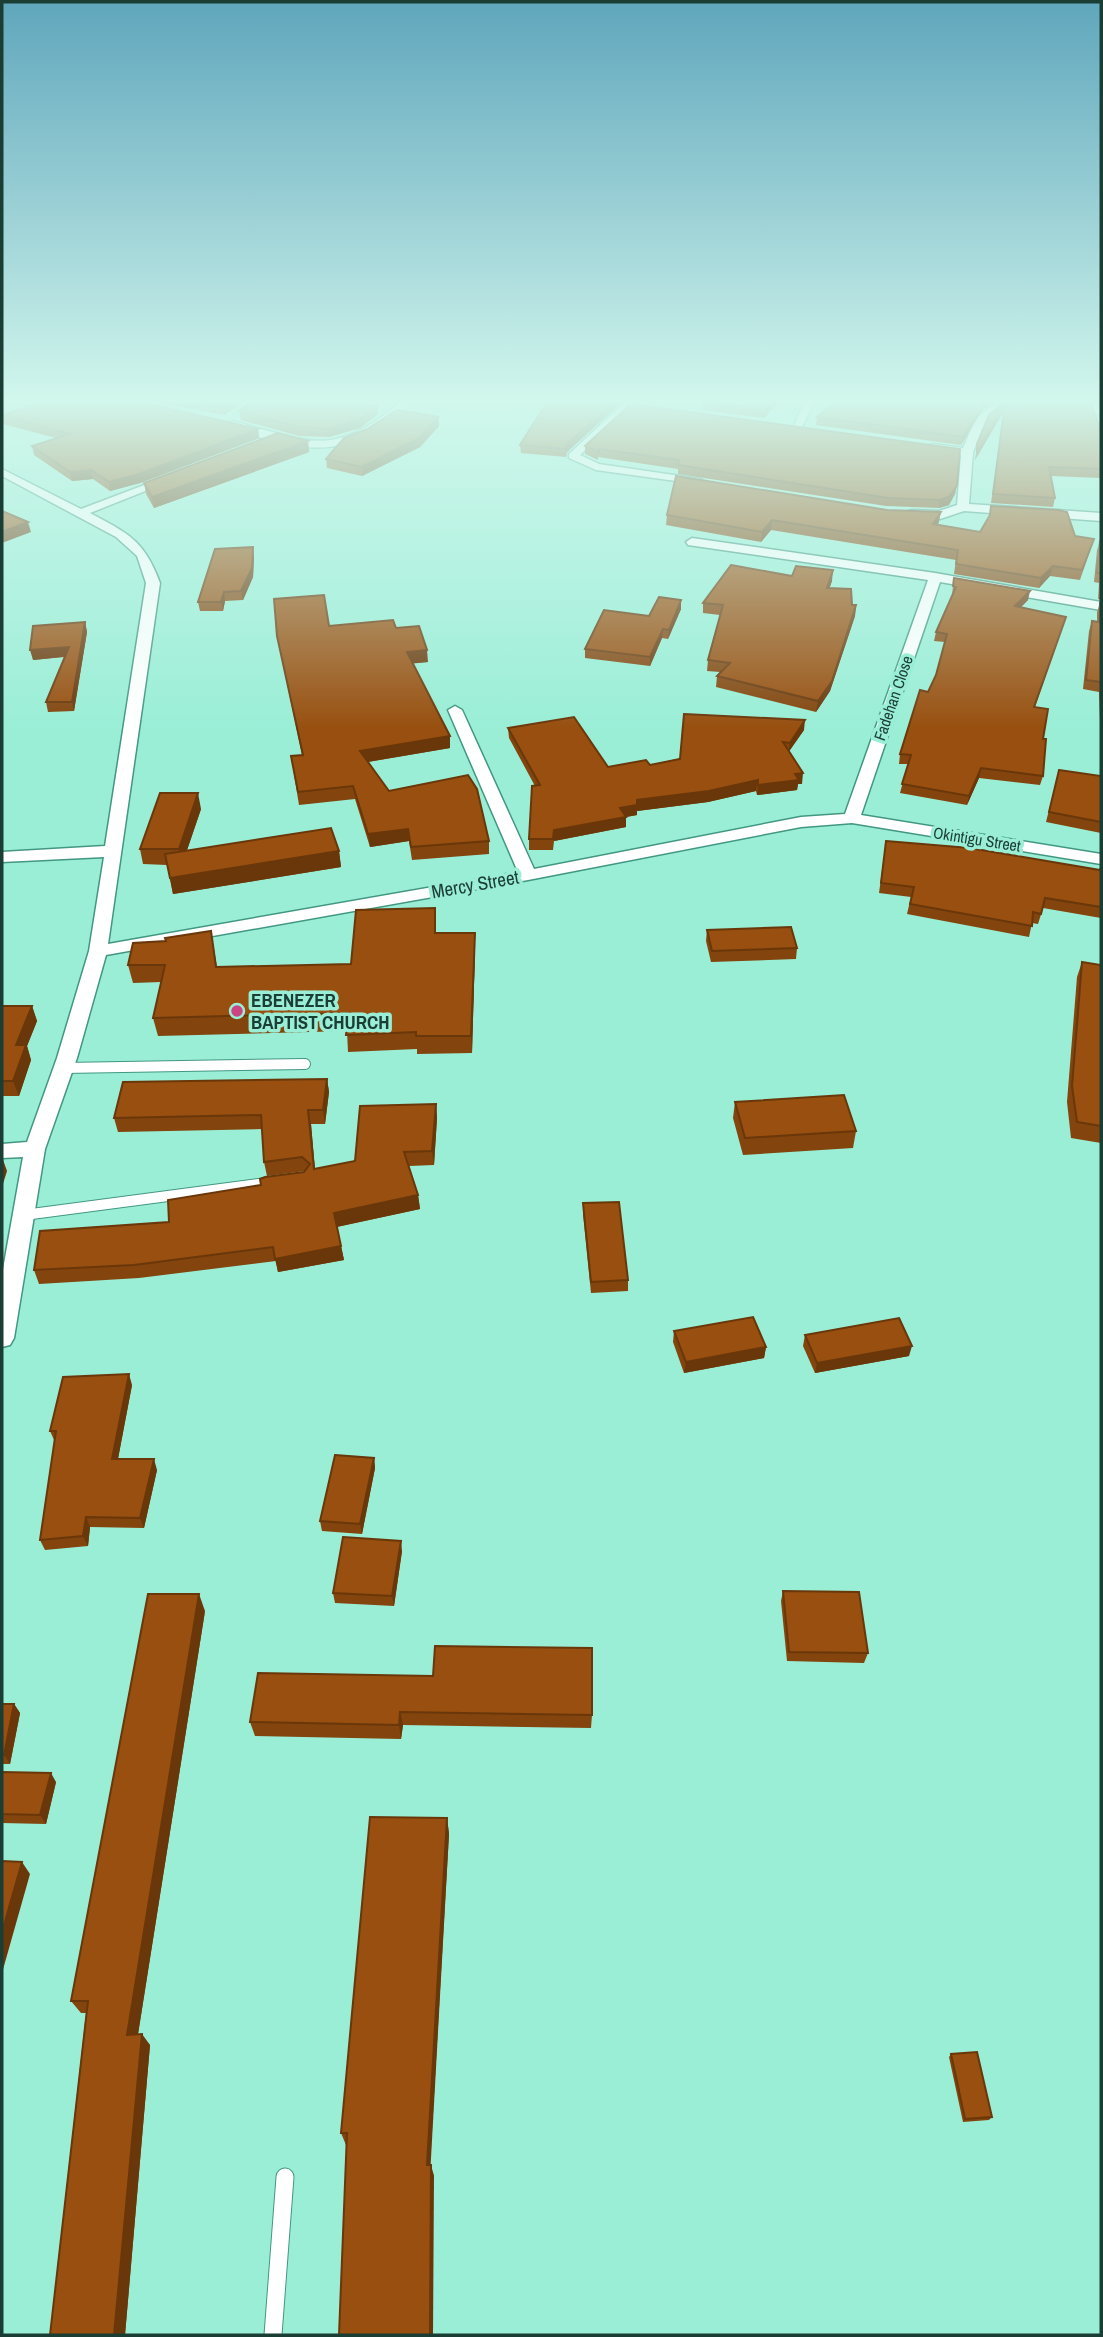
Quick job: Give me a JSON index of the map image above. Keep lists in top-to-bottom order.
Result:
{
  "streets": {
    "street": ["Fadehan Close", "Okintigu Street", "Mercy Street"]
  },
  "crossings": [
    ["Fadehan Close", "Okintigu Street"],
    ["Fadehan Close", "Mercy Street"],
    ["Okintigu Street", "Mercy Street"]
  ],
  "places": ["EBENEZER BAPTIST CHURCH"]
}
